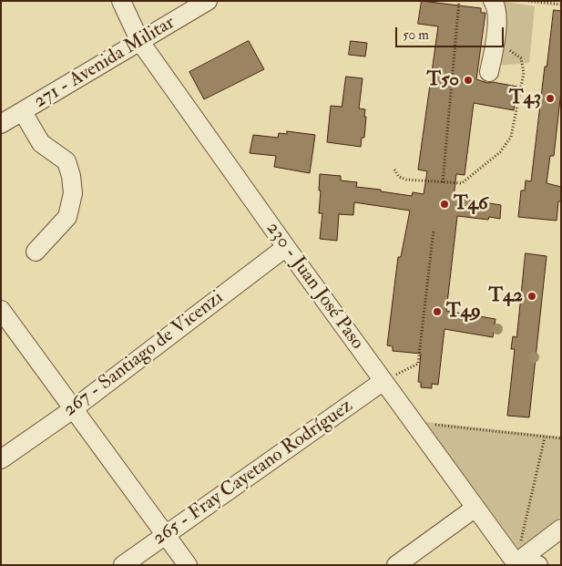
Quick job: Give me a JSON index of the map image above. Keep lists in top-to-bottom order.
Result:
{
  "streets": {
    "street": [
      "271 - Avenida Militar",
      "230 - Juan José Paso",
      "267 - Santiago de Vicenzi",
      "265 - Fray Cayetano Rodríguez"
    ]
  },
  "crossings": [
    ["271 - Avenida Militar", "230 - Juan José Paso"],
    ["230 - Juan José Paso", "267 - Santiago de Vicenzi"],
    ["230 - Juan José Paso", "265 - Fray Cayetano Rodríguez"]
  ],
  "places": [
    "T50",
    "T43",
    "T46",
    "T42",
    "T49"
  ],
  "scale_bar": "50 m"
}
